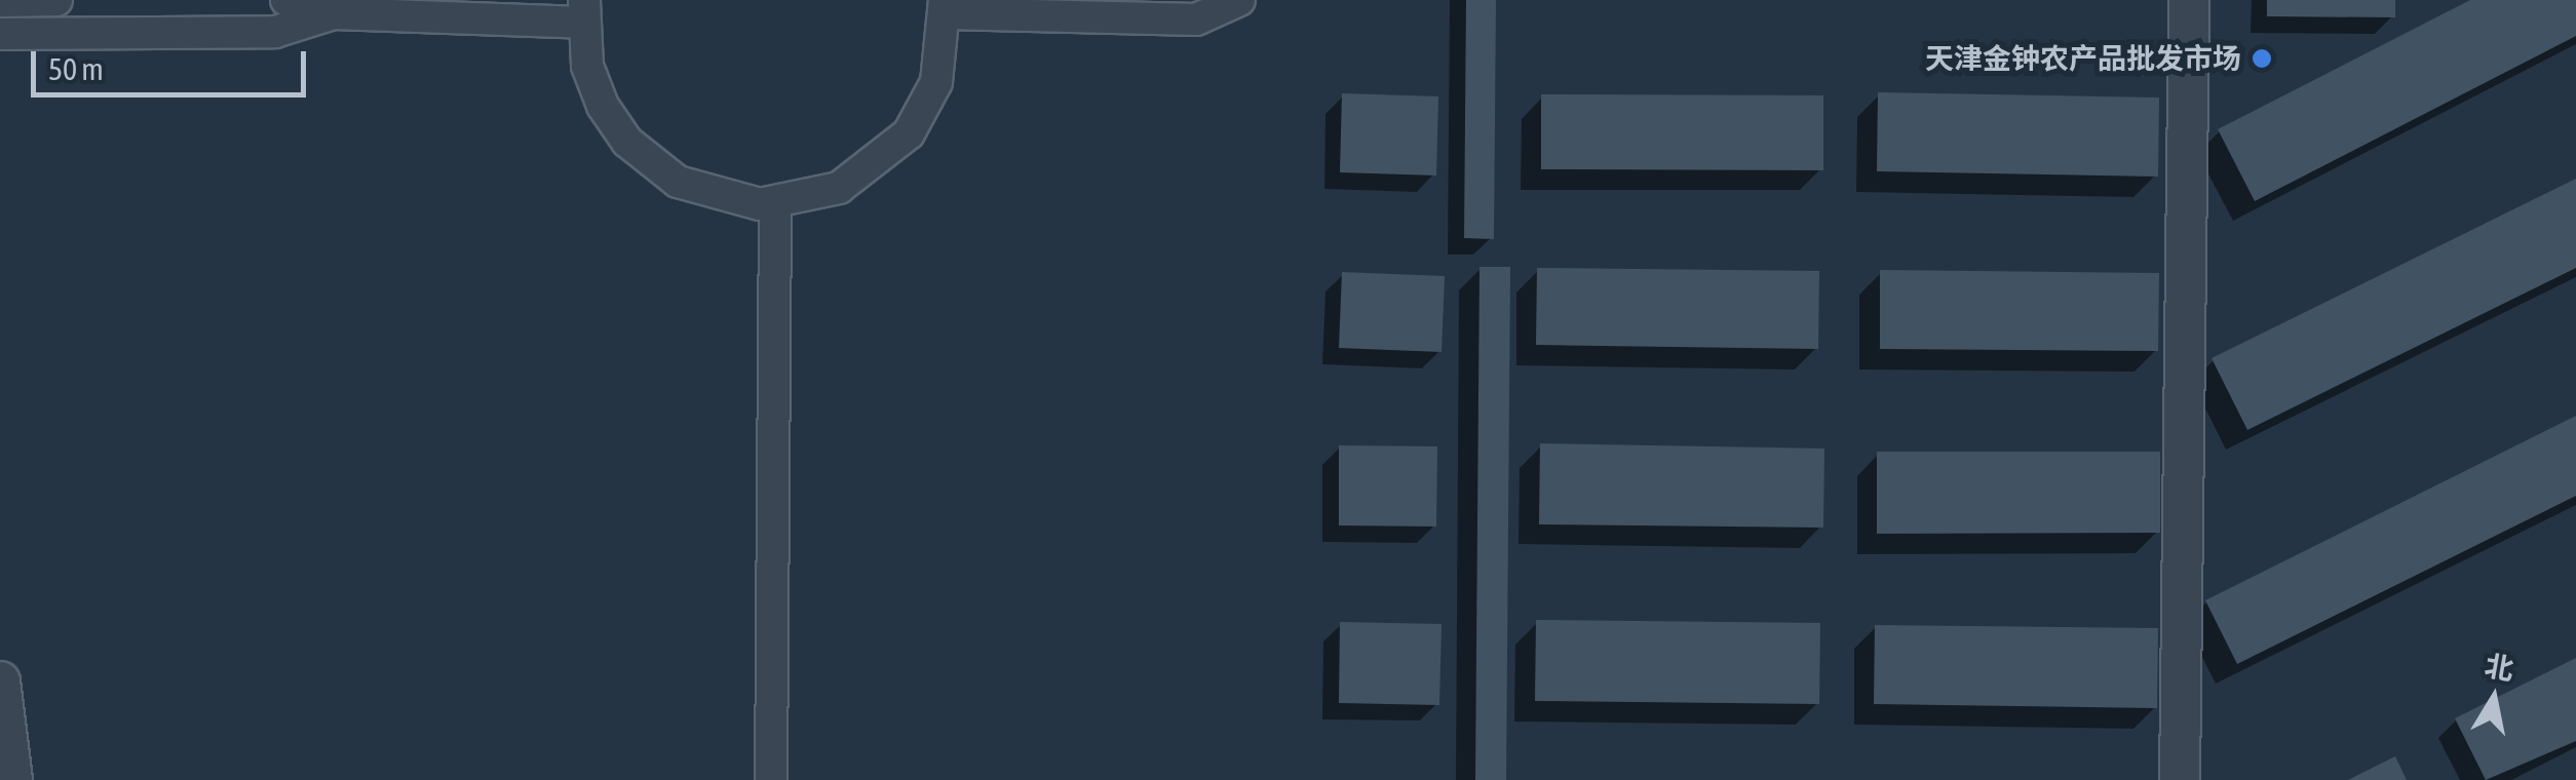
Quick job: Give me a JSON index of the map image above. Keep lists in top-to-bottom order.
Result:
{
  "places": ["天津金钟农产品批发市场"],
  "scale_bar": "50 m",
  "north": "top"
}
